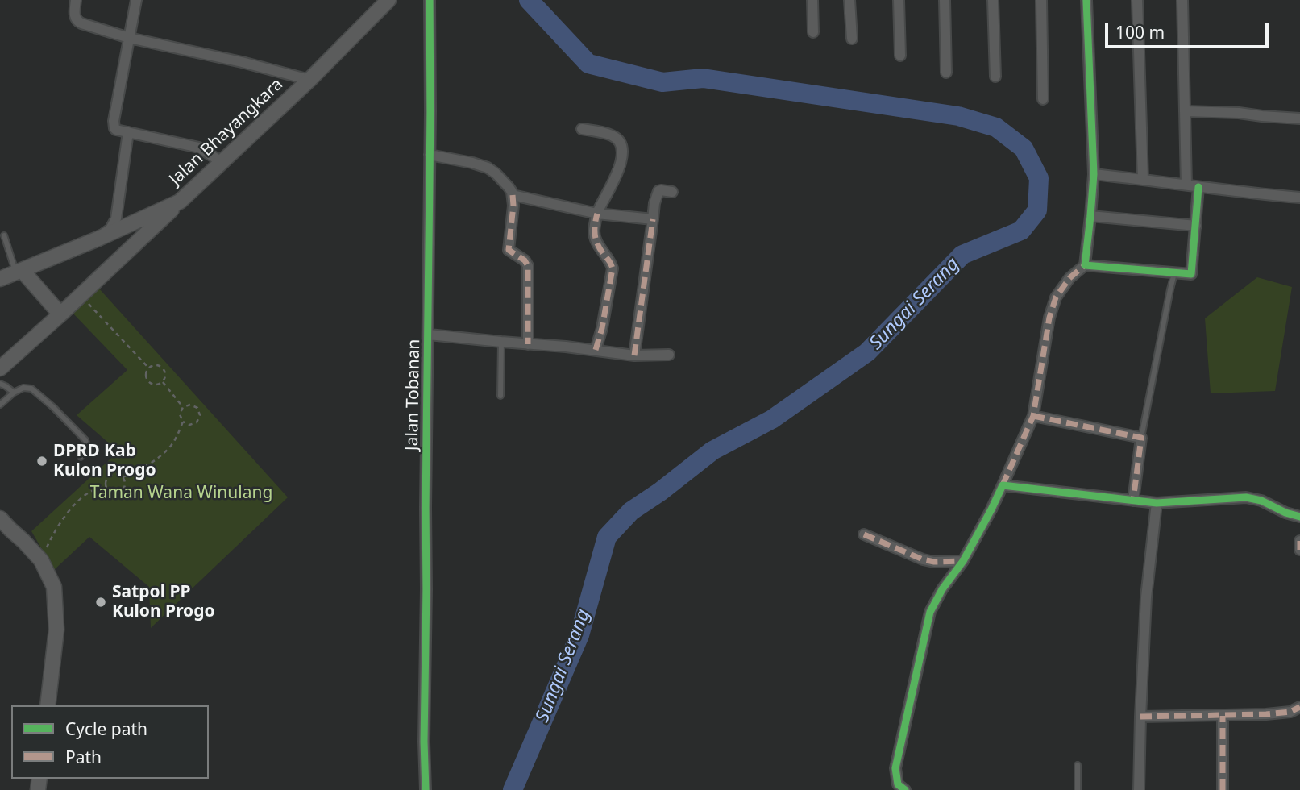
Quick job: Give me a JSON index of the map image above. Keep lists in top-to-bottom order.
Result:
{
  "streets": {
    "main road": ["Jalan Bhayangkara"],
    "street": ["Jalan Tobanan"]
  },
  "water": ["Sungai Serang"],
  "parks": ["Taman Wana Winulang"],
  "places": ["DPRD Kab Kulon Progo", "Satpol PP Kulon Progo"],
  "legend": ["Cycle path", "Path"],
  "scale_bar": "100 m"
}
